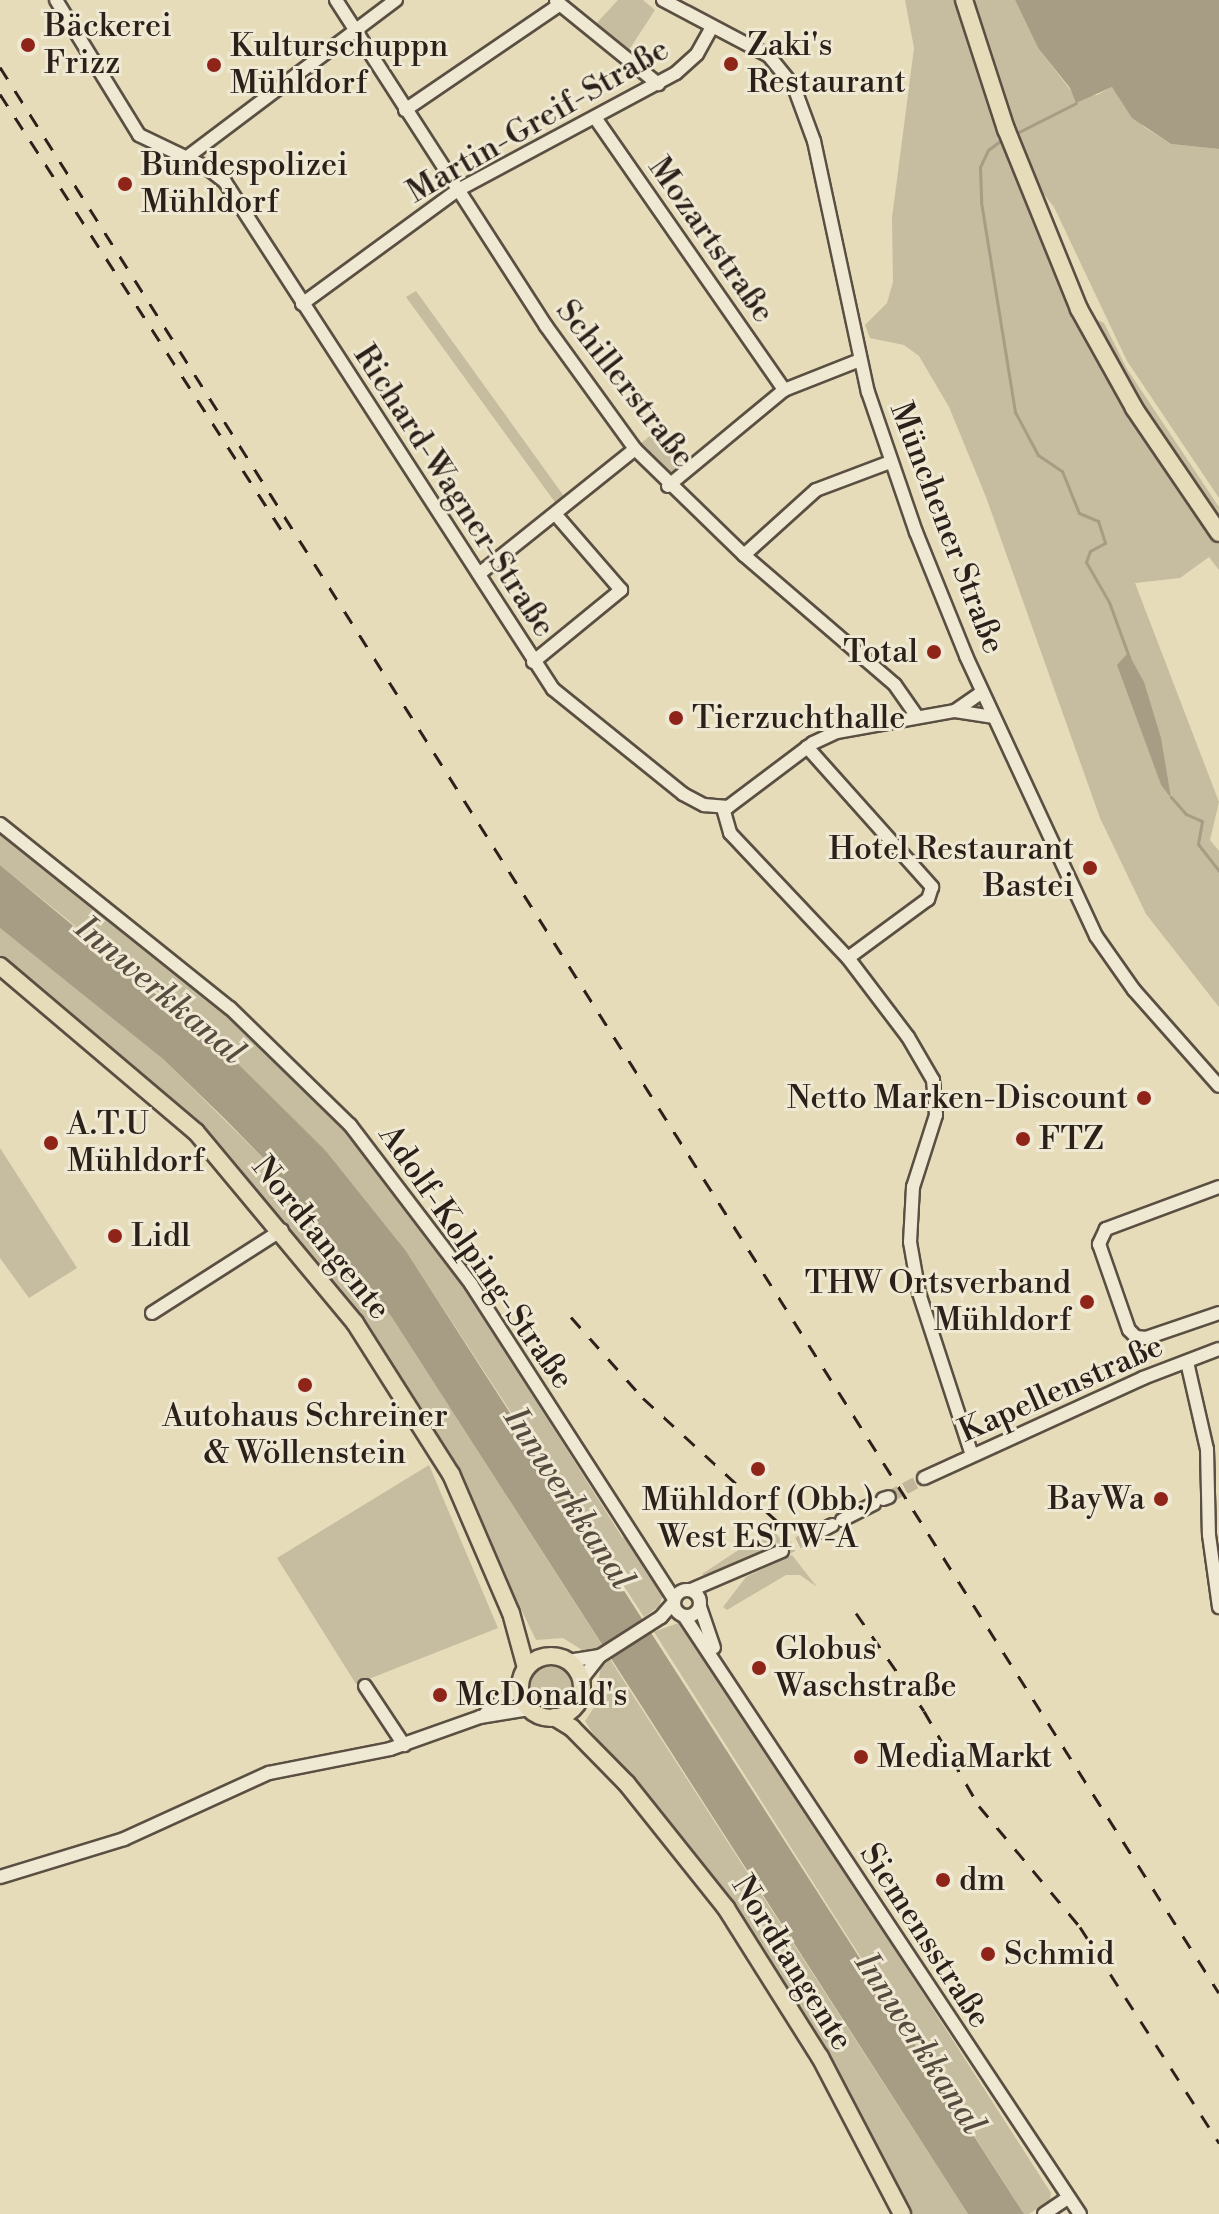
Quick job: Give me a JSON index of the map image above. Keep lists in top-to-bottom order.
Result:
{
  "streets": {
    "main road": ["Nordtangente"],
    "street": [
      "Martin-Greif-Straße",
      "Mozartstraße",
      "Schillerstraße",
      "Richard-Wagner-Straße",
      "Münchener Straße",
      "Adolf-Kolping-Straße",
      "Kapellenstraße",
      "Siemensstraße"
    ]
  },
  "crossings": [
    ["Martin-Greif-Straße", "Mozartstraße"],
    ["Martin-Greif-Straße", "Schillerstraße"],
    ["Martin-Greif-Straße", "Richard-Wagner-Straße"],
    ["Martin-Greif-Straße", "Münchener Straße"],
    ["Adolf-Kolping-Straße", "Siemensstraße"]
  ],
  "water": ["Innwerkkanal"],
  "places": [
    "Bäckerei Frizz",
    "Zaki's Restaurant",
    "Kulturschuppn Mühldorf",
    "Bundespolizei Mühldorf",
    "Total",
    "Tierzuchthalle",
    "Hotel Restaurant Bastei",
    "Netto Marken-Discount",
    "FTZ",
    "A.T.U Mühldorf",
    "Lidl",
    "THW Ortsverband Mühldorf",
    "Autohaus Schreiner & Wöllenstein",
    "Mühldorf (Obb.) West ESTW-A",
    "BayWa",
    "Globus Waschstraße",
    "McDonald's",
    "MediaMarkt",
    "dm",
    "Schmid"
  ]
}
